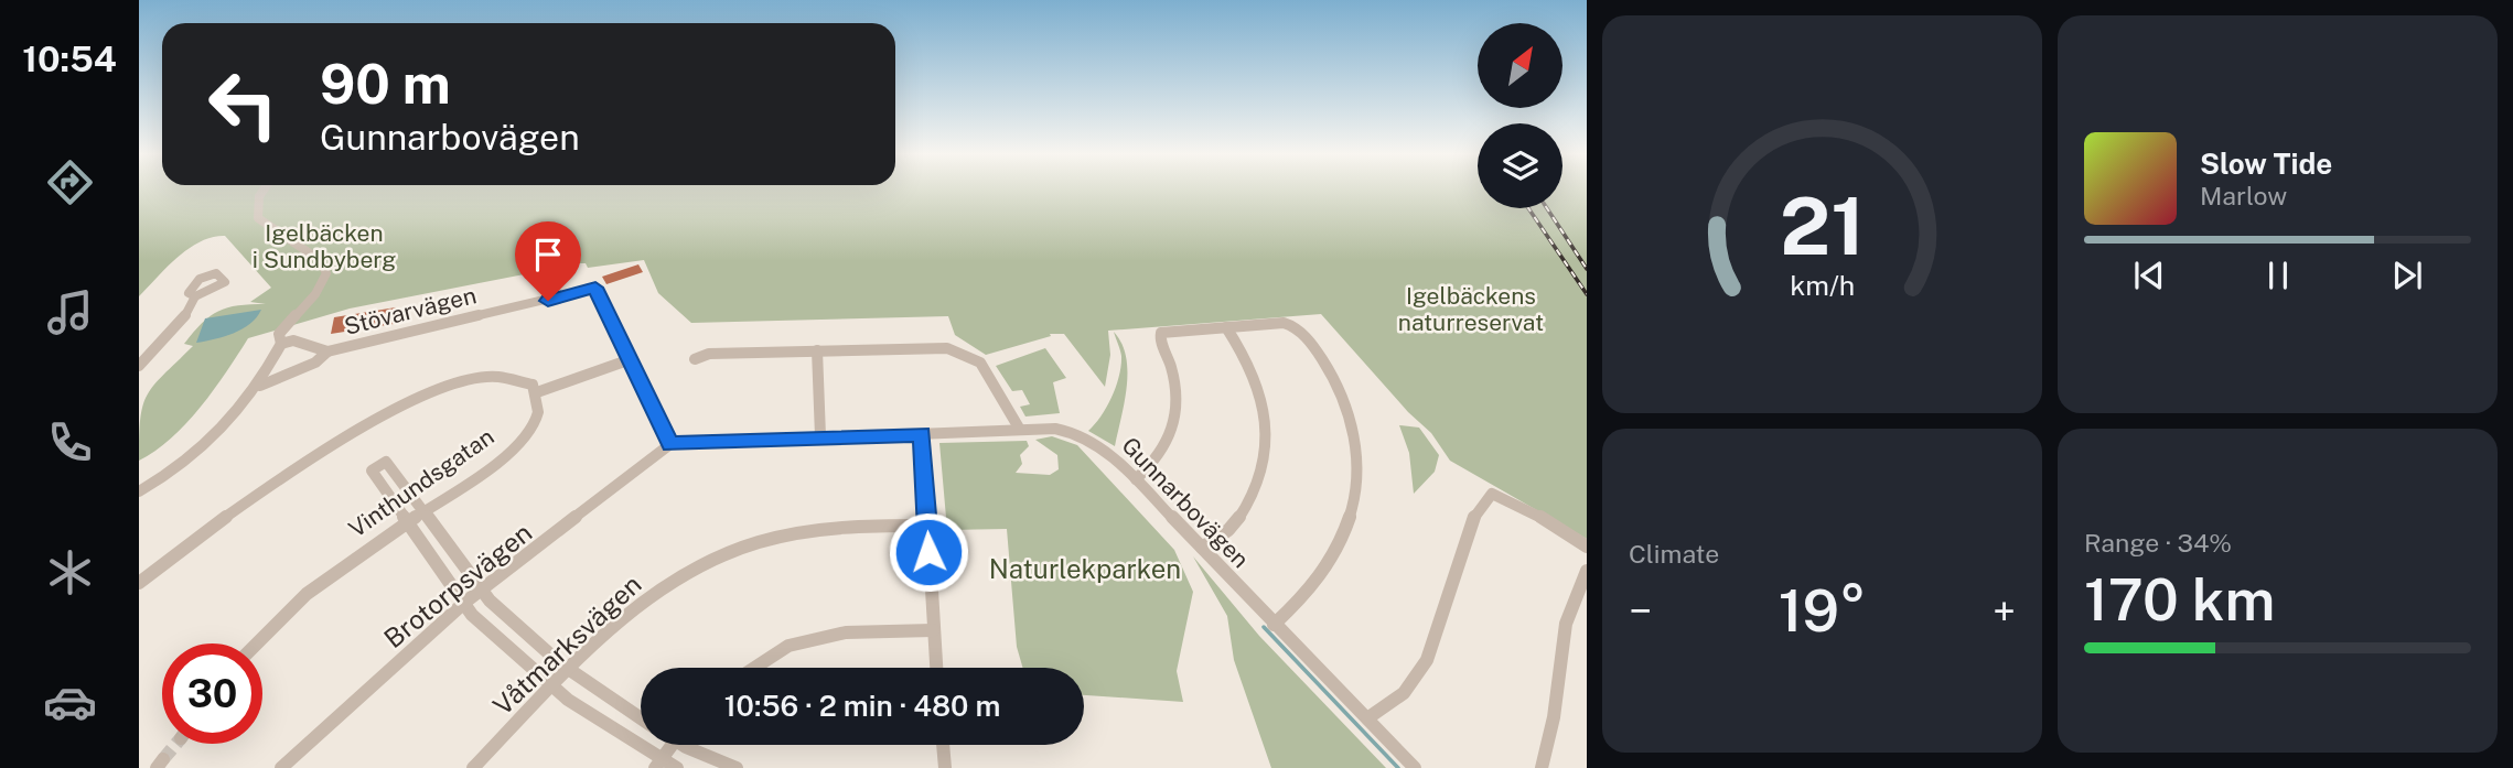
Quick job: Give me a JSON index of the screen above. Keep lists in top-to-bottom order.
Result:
{
  "streets": {
    "street": [
      "Stövarvägen",
      "Vinthundsgatan",
      "Gunnarbovägen",
      "Brotorpsvägen",
      "Våtmarksvägen"
    ]
  },
  "crossings": [
    ["Gunnarbovägen", "Brotorpsvägen"]
  ],
  "parks": ["Igelbäcken i Sundbyberg", "Igelbäckens naturreservat", "Naturlekparken"],
  "north": "top right",
  "page": {
    "tabs": "10:54",
    "turn": ["90 m", "Gunnarbovägen"],
    "song": ["Slow Tide", "Marlow"],
    "tile": [
      "Climate",
      ["Range · 34%", "170 km"]
    ],
    "heat": ["−", "19°", "+"],
    "limit": "30",
    "trip": "10:56 · 2 min · 480 m",
    "gauge": ["21", "km/h"]
  }
}
